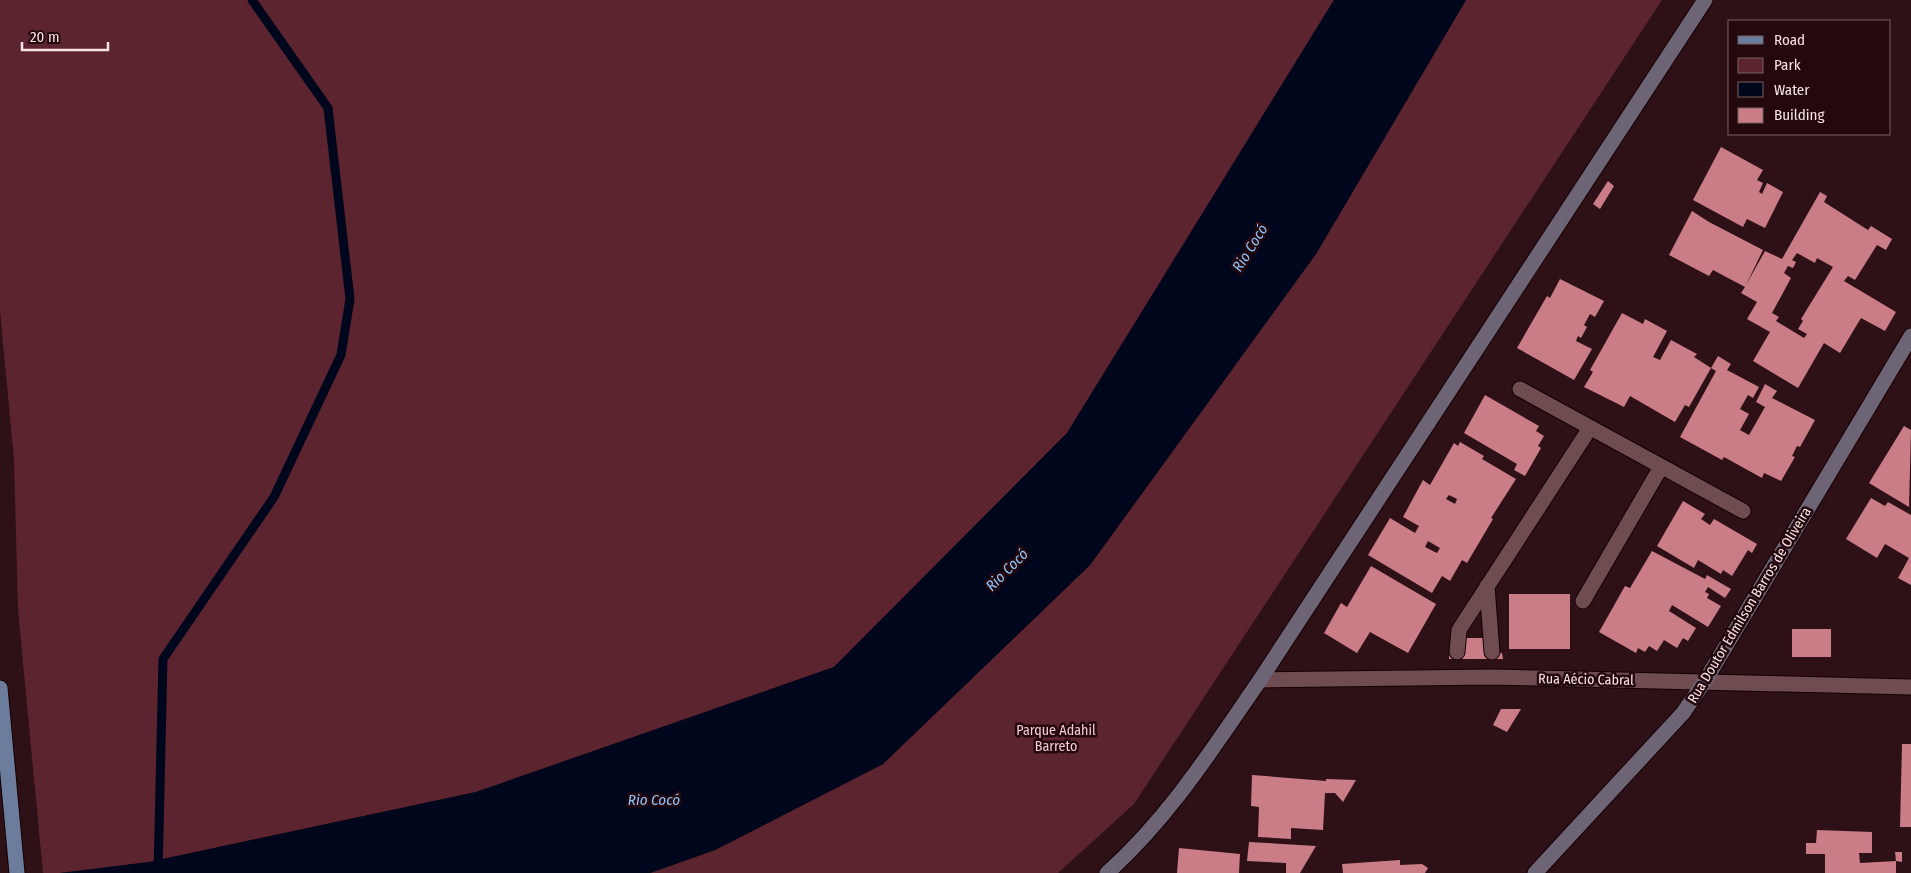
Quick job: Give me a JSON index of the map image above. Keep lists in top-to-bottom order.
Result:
{
  "streets": {
    "street": ["Rua Doutor Edmilson Barros de Oliveira", "Rua Aécio Cabral"]
  },
  "crossings": [
    ["Rua Doutor Edmilson Barros de Oliveira", "Rua Aécio Cabral"]
  ],
  "water": ["Rio Cocó"],
  "parks": ["Parque Adahil Barreto"],
  "legend": [
    "Road",
    "Park",
    "Water",
    "Building"
  ],
  "scale_bar": "20 m"
}
